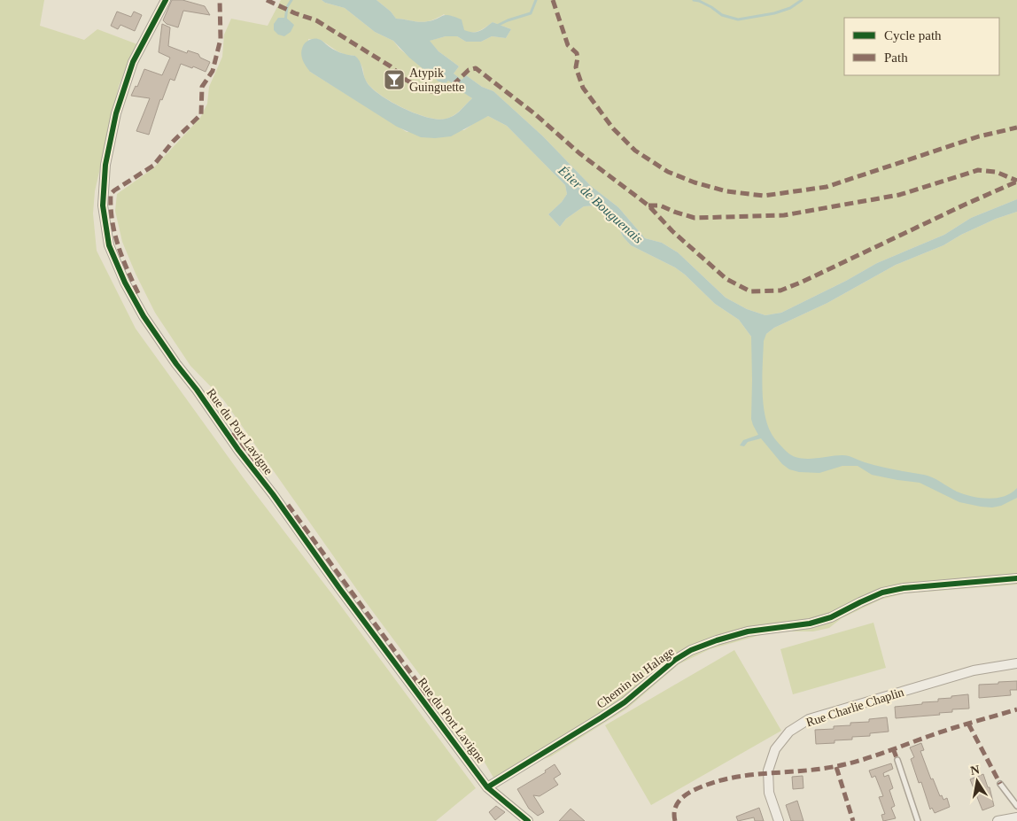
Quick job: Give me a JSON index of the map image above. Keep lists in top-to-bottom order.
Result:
{
  "streets": {
    "street": ["Rue du Port Lavigne", "Chemin du Halage", "Rue Charlie Chaplin"]
  },
  "crossings": [
    ["Rue du Port Lavigne", "Chemin du Halage"]
  ],
  "water": ["Étier de Bouguenais"],
  "places": {
    "bar": ["Atypik Guinguette"]
  },
  "legend": ["Cycle path", "Path"],
  "north": "top"
}
